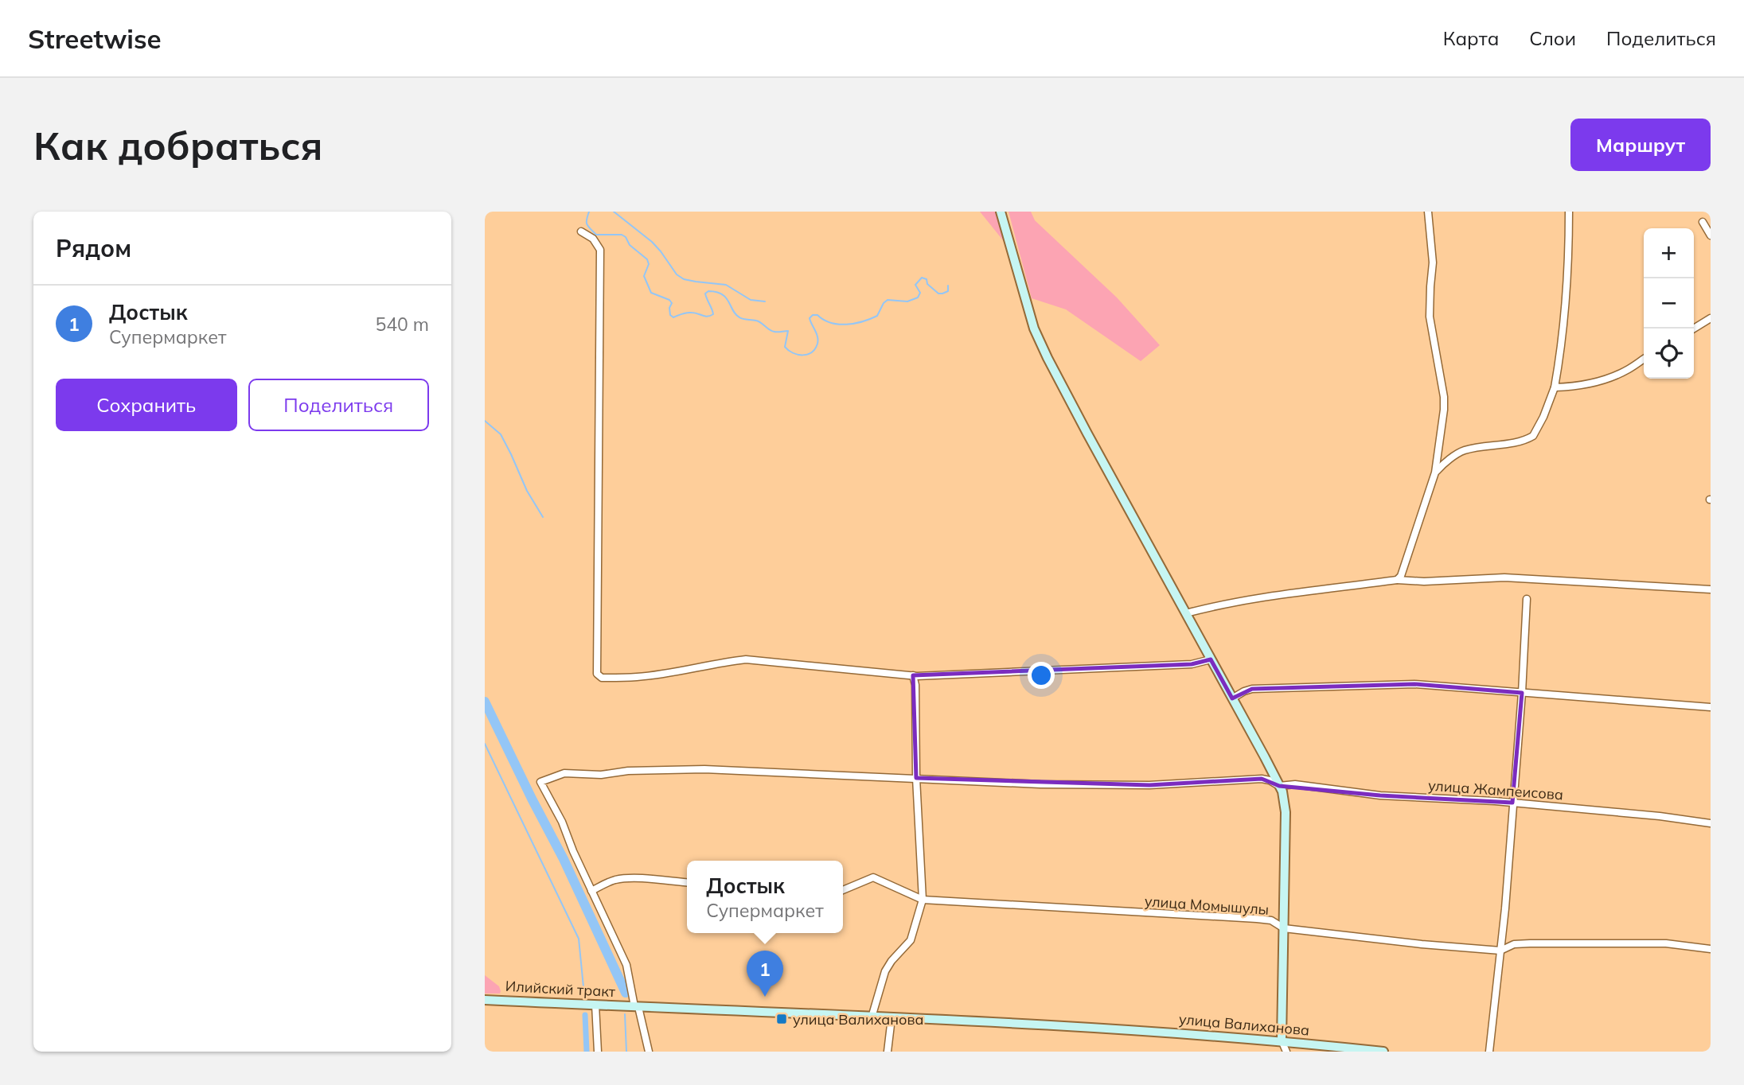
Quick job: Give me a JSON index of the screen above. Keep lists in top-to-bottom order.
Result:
{
  "streets": {
    "street": [
      "улица Жампеисова",
      "улица Момышулы",
      "Илийский тракт",
      "улица Валиханова"
    ]
  },
  "crossings": [
    ["Илийский тракт", "улица Валиханова"]
  ],
  "places": {
    "transit": ["улица Валиханова"]
  },
  "page": {
    "header": "Streetwise",
    "nav": ["Карта", "Слои", "Поделиться"],
    "buttons": [
      "Маршрут",
      ["Сохранить", "Поделиться"]
    ],
    "title": "Как добраться",
    "heading": "Рядом",
    "map_buttons": ["+", "−"],
    "list": [
      {
        "mark": "1",
        "name": "Достык",
        "note": "Супермаркет",
        "value": "540 m"
      }
    ],
    "popup": ["Достык", "Супермаркет"],
    "pins": "1"
  }
}
